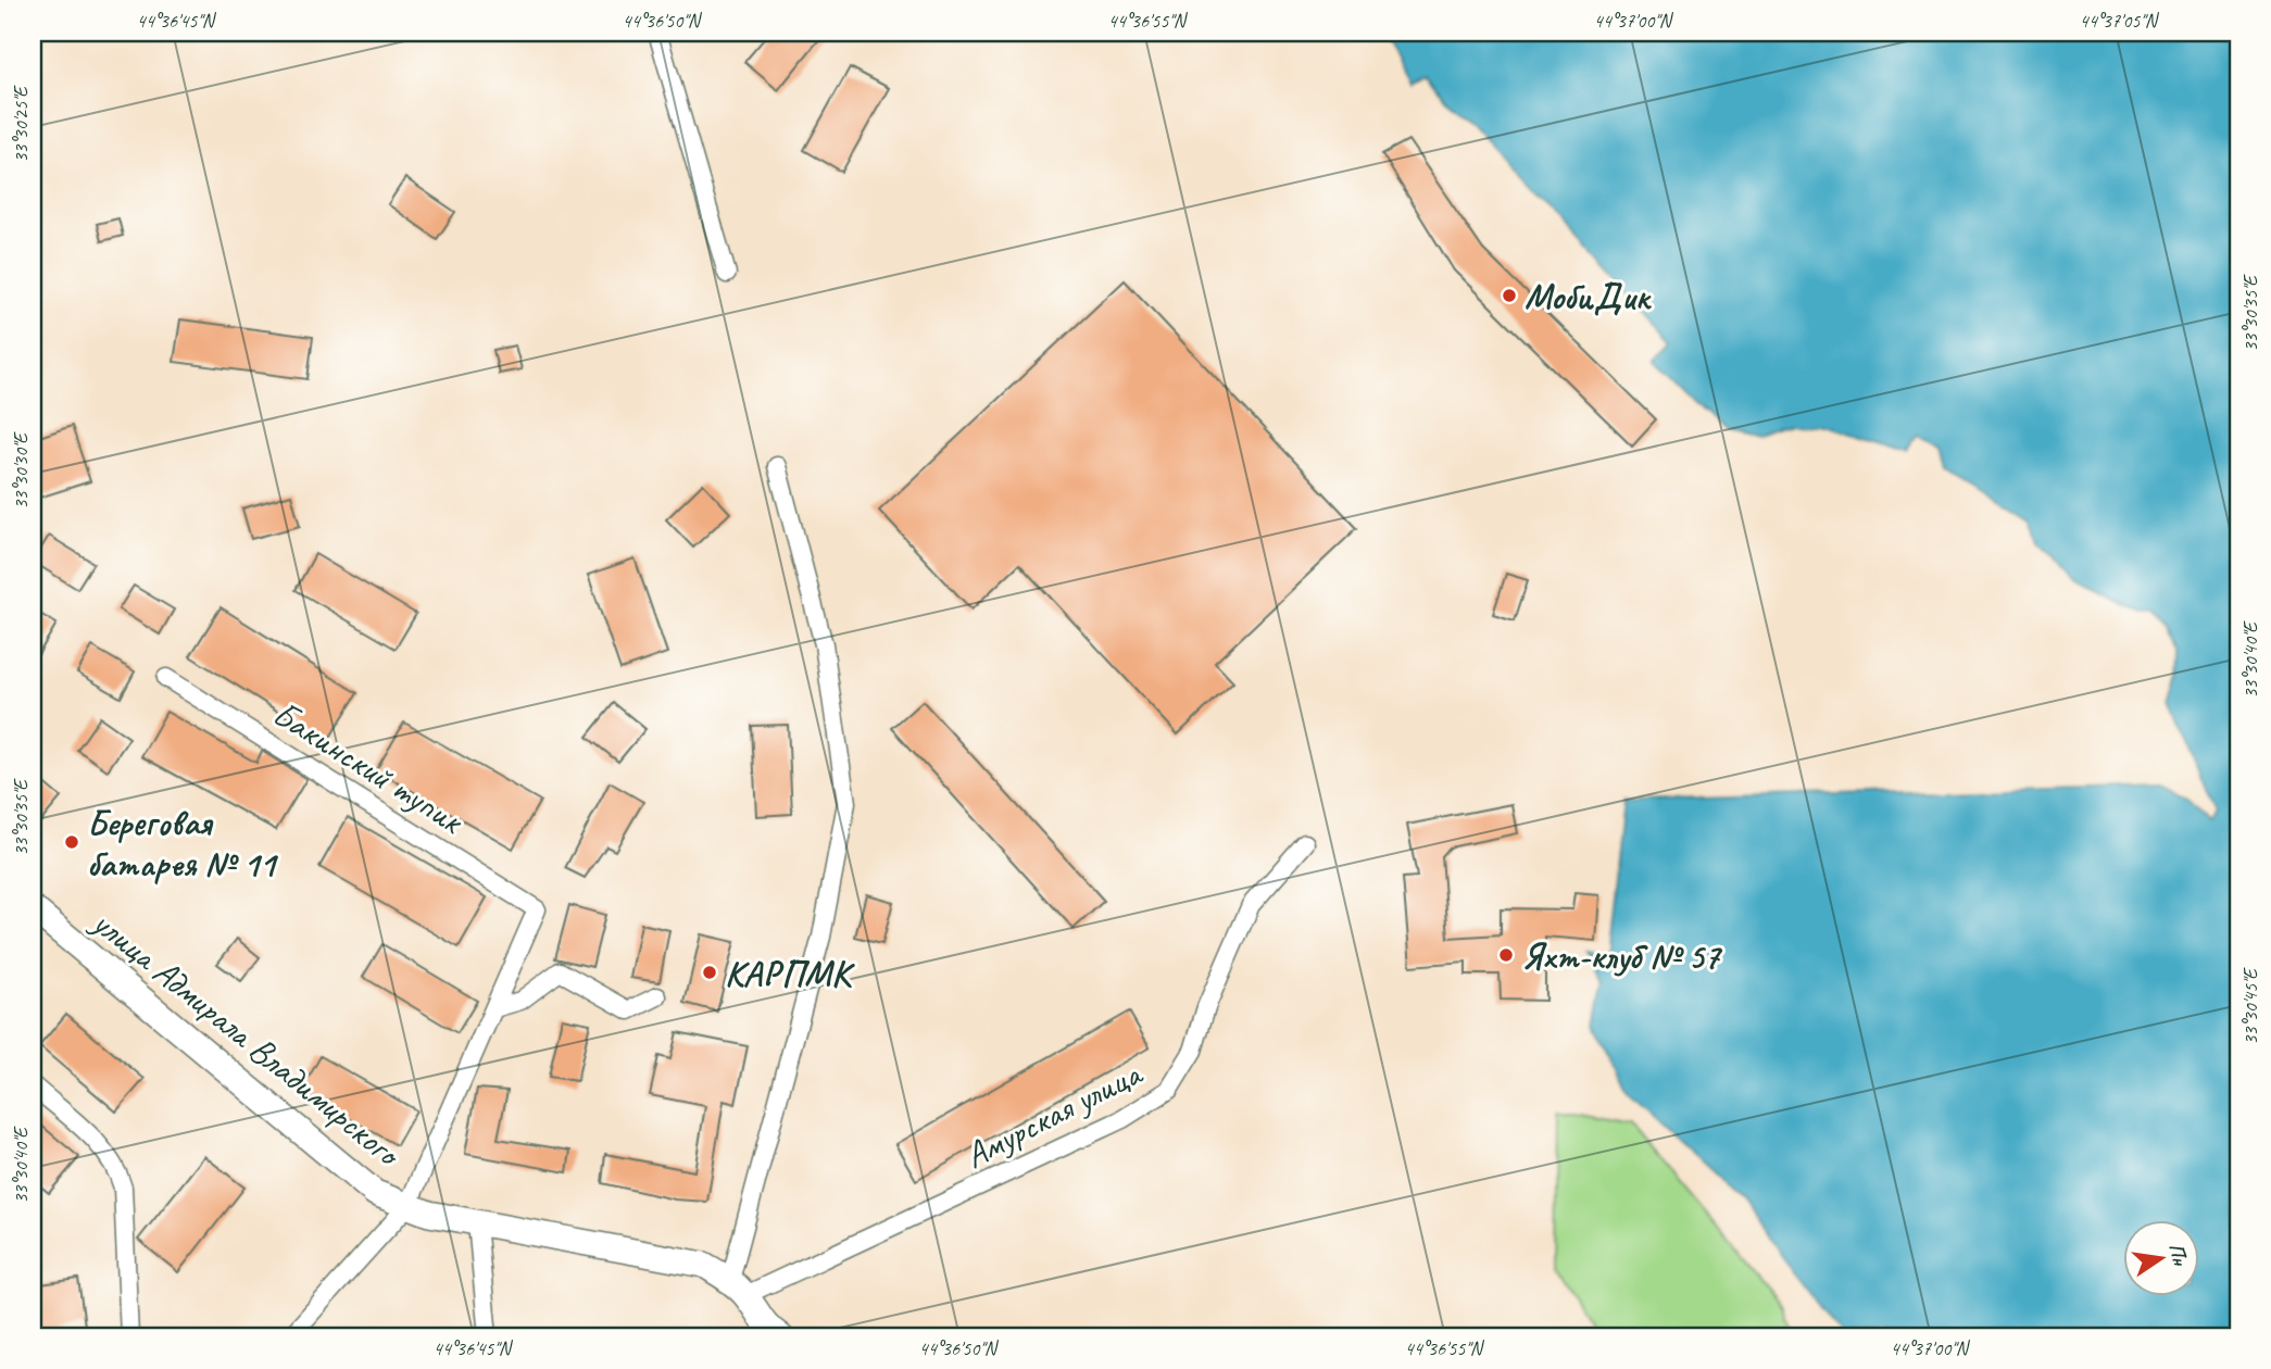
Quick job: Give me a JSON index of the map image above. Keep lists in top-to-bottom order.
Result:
{
  "streets": {
    "main road": ["улица Адмирала Владимирского"],
    "street": ["Бакинский тупик", "Амурская улица"]
  },
  "crossings": [
    ["улица Адмирала Владимирского", "Амурская улица"]
  ],
  "places": [
    "МобиДик",
    "Береговая батарея № 11",
    "Яхт-клуб № 57",
    "КАРПМК"
  ],
  "north": "right",
  "coordinates": [
    "44°36'45\"N",
    "44°36'50\"N",
    "44°36'55\"N",
    "44°37'00\"N",
    "44°37'05\"N",
    "33°30'25\"E",
    "33°30'35\"E",
    "33°30'30\"E",
    "33°30'40\"E",
    "33°30'45\"E"
  ]
}
